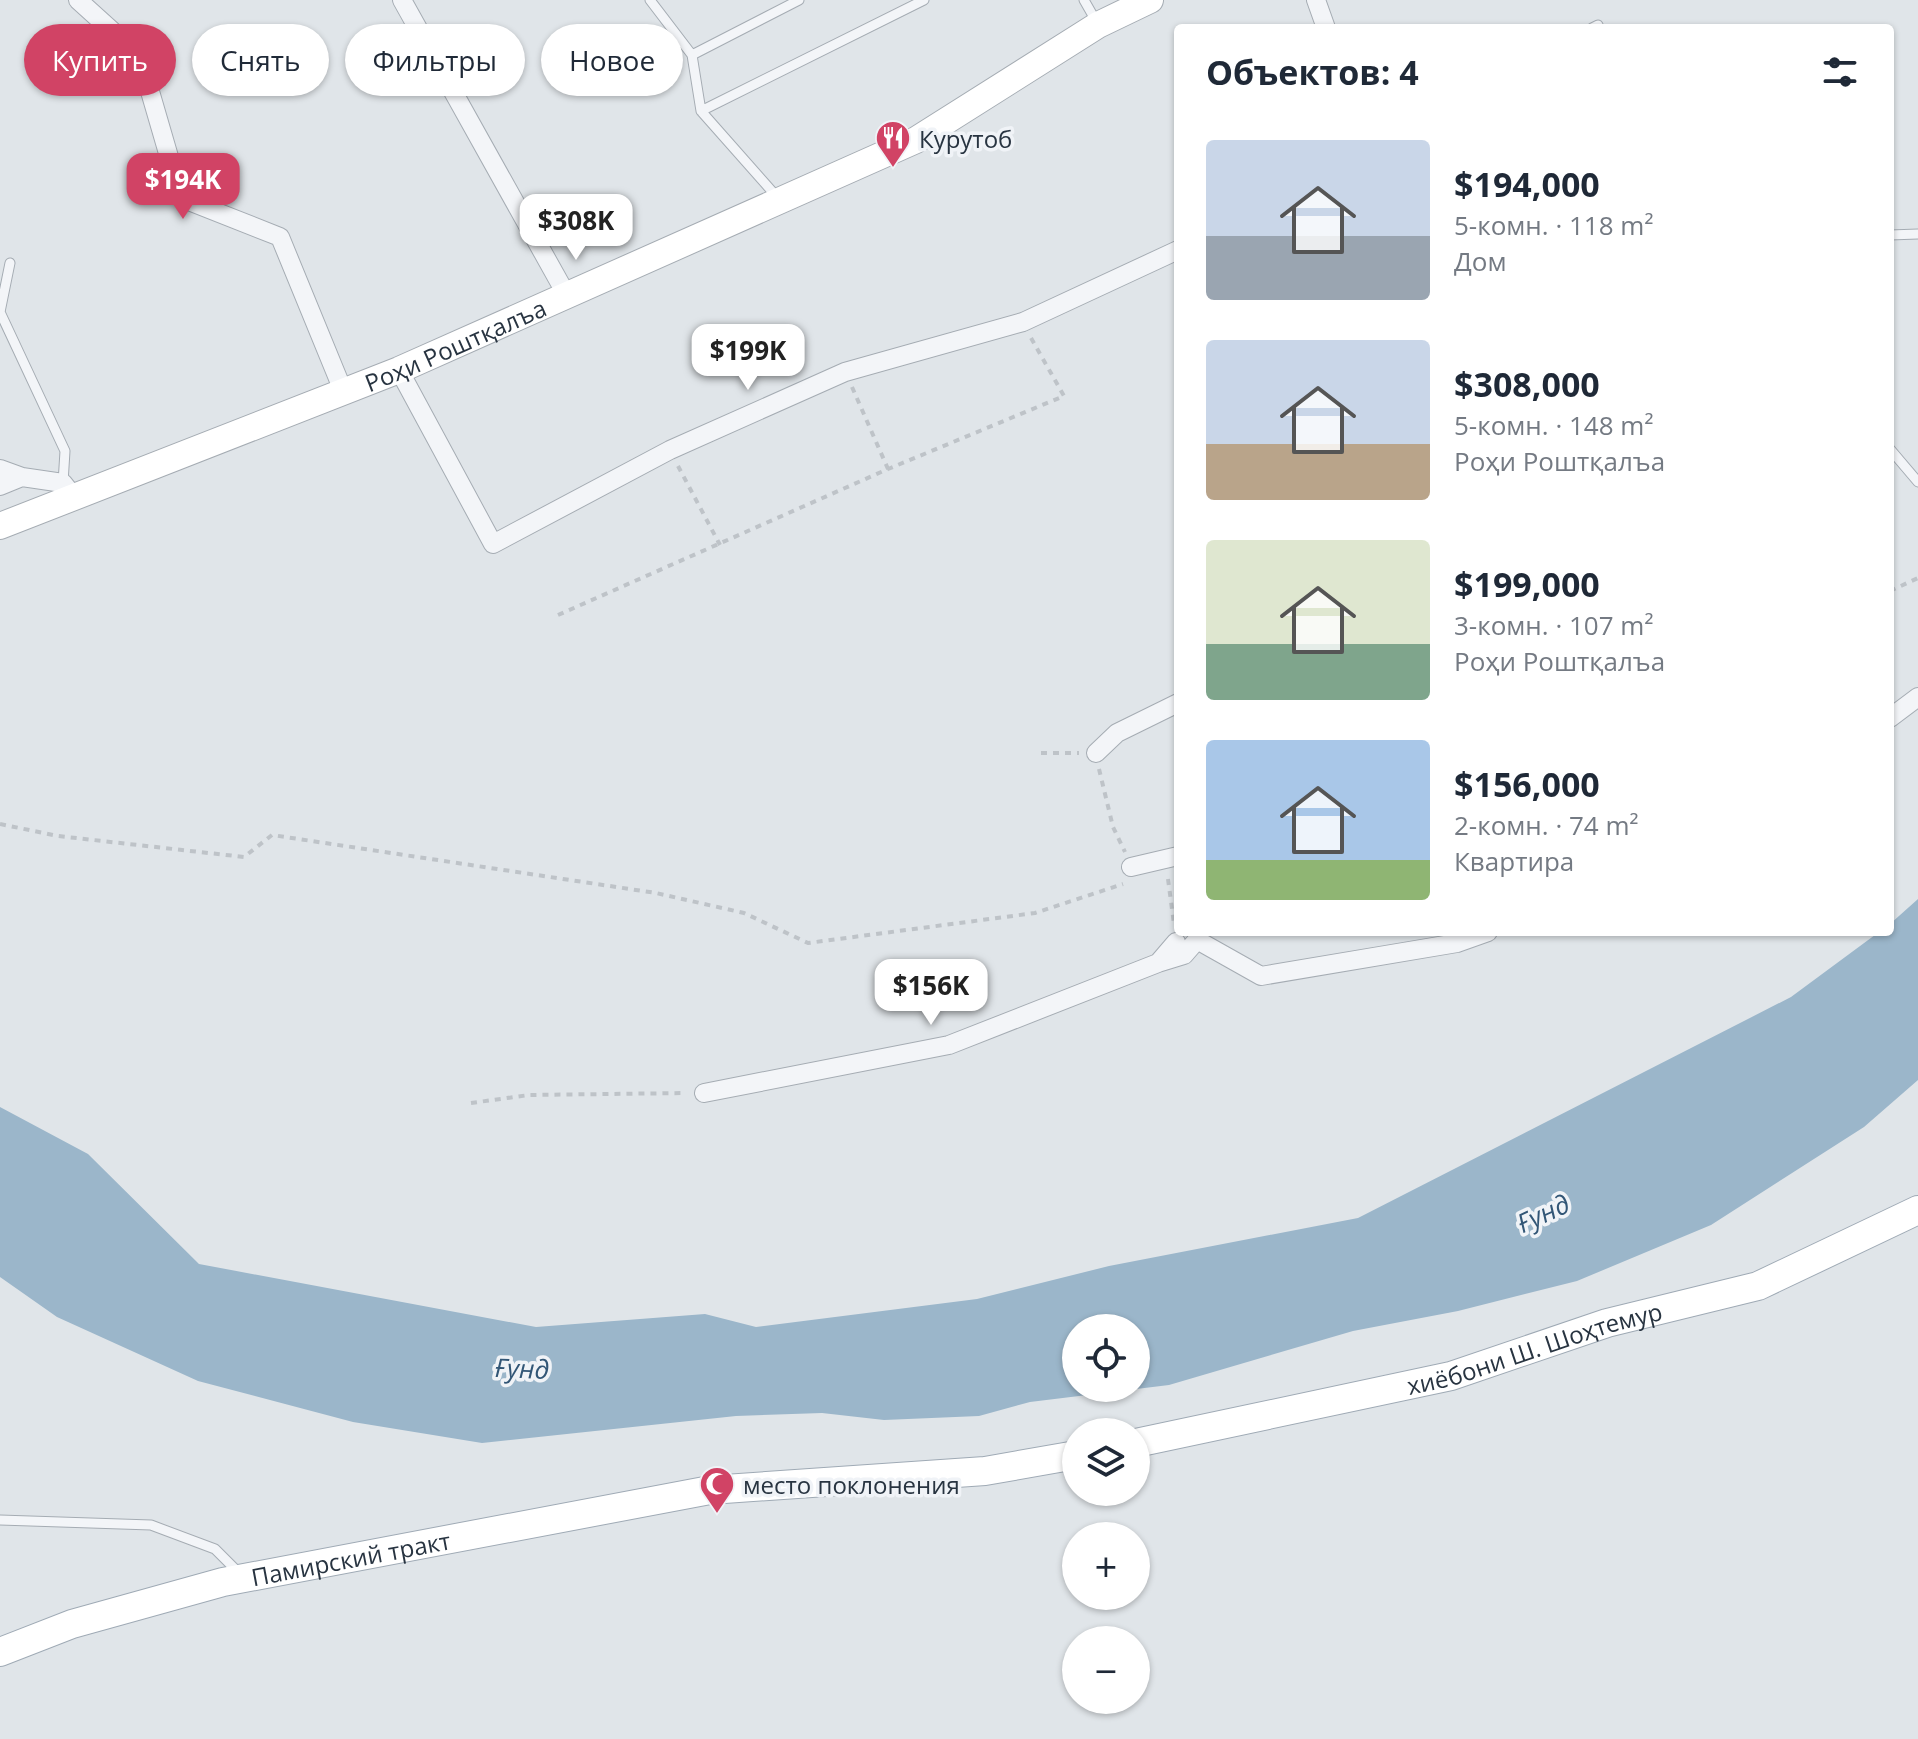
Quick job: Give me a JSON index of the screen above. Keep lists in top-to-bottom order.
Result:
{
  "streets": {
    "main road": ["Роҳи Роштқалъа", "хиёбони Ш. Шоҳтемур", "Памирский тракт"]
  },
  "water": ["Ғунд"],
  "places": {
    "restaurant": ["Курутоб"],
    "mosque": ["место поклонения"]
  },
  "page": {
    "chip": [
      "Купить",
      "Снять",
      "Фильтры",
      "Новое"
    ],
    "heading": "Объектов: 4",
    "list": [
      {
        "name": "$194,000",
        "note": "5-комн. · 118 m² · Дом"
      },
      {
        "name": "$308,000",
        "note": "5-комн. · 148 m² · Роҳи Роштқалъа"
      },
      {
        "name": "$199,000",
        "note": "3-комн. · 107 m² · Роҳи Роштқалъа"
      },
      {
        "name": "$156,000",
        "note": "2-комн. · 74 m² · Квартира"
      }
    ],
    "price": [
      "$194K",
      "$308K",
      "$199K",
      "$156K"
    ],
    "map_buttons": ["+", "−"]
  }
}
